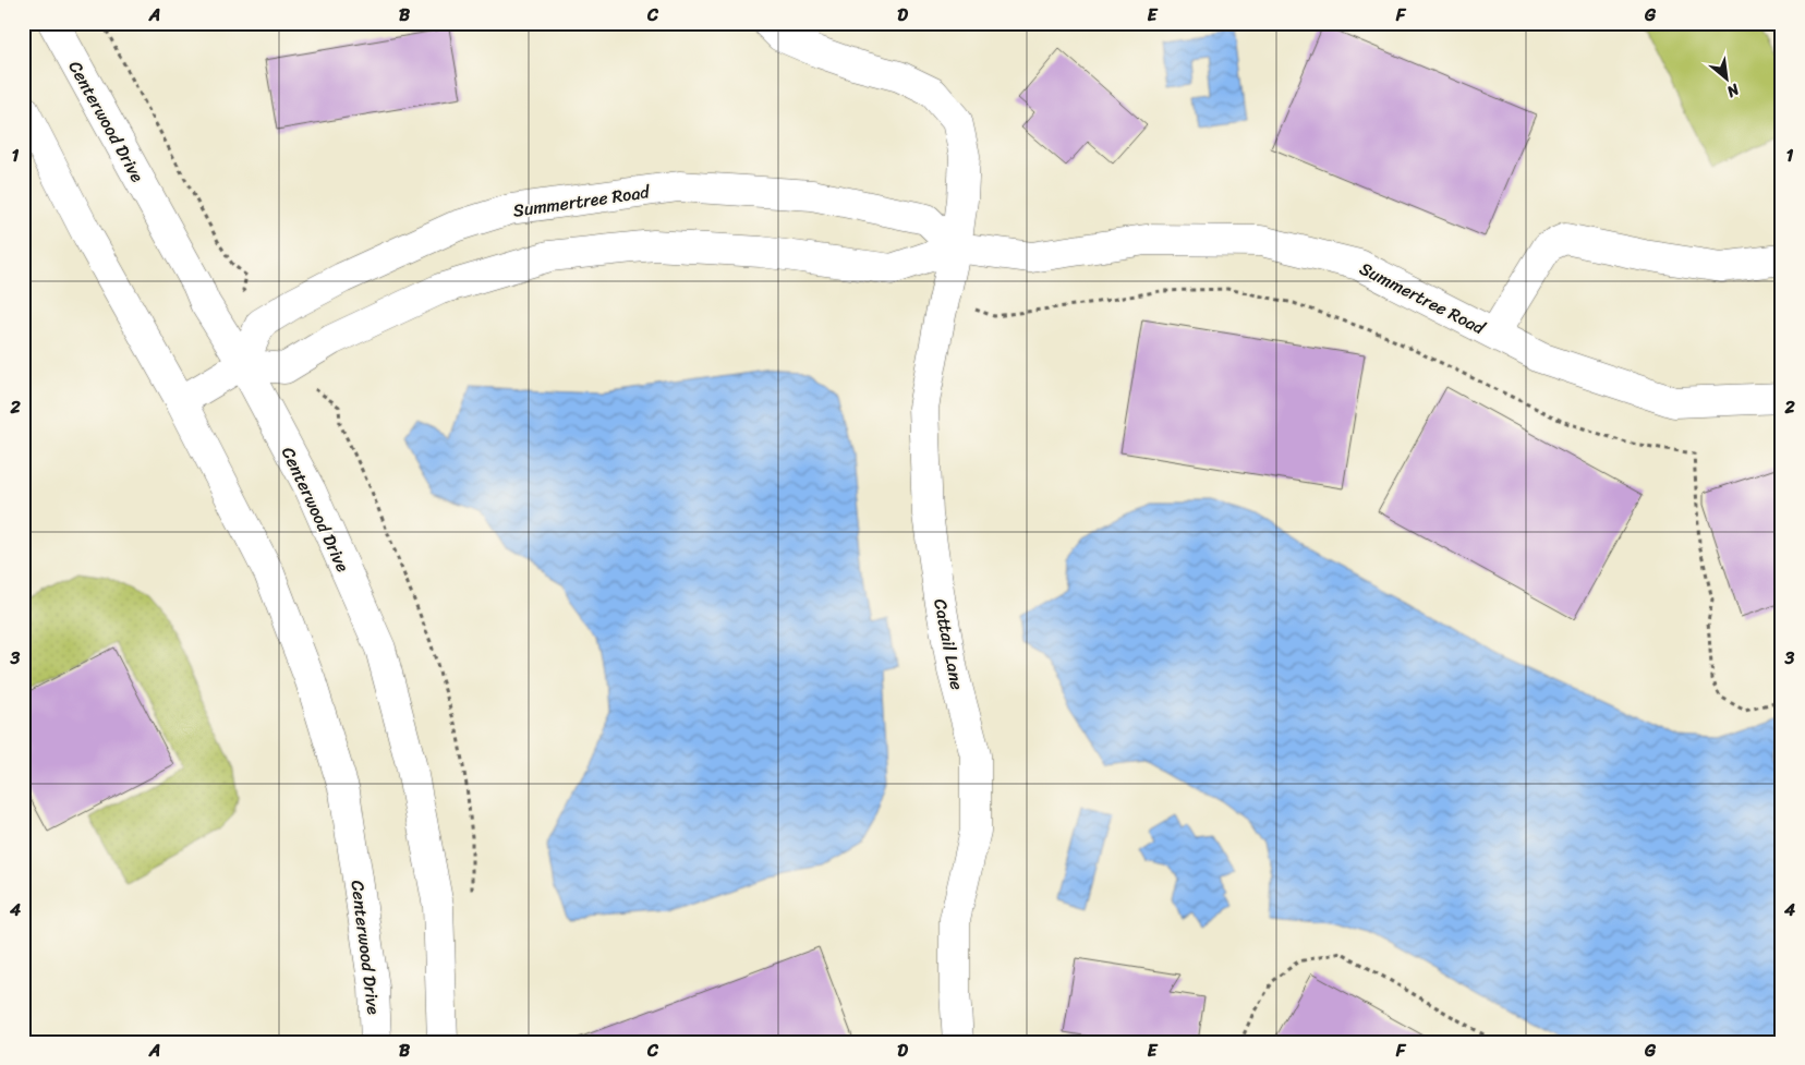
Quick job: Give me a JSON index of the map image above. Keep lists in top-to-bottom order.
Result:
{
  "streets": {
    "street": ["Centerwood Drive", "Summertree Road", "Cattail Lane"]
  },
  "crossings": [
    ["Centerwood Drive", "Summertree Road"],
    ["Summertree Road", "Cattail Lane"]
  ],
  "north": "bottom right",
  "grid": {
    "columns": [
      "A",
      "B",
      "C",
      "D",
      "E",
      "F",
      "G"
    ],
    "rows": [
      "1",
      "2",
      "3",
      "4"
    ]
  }
}
